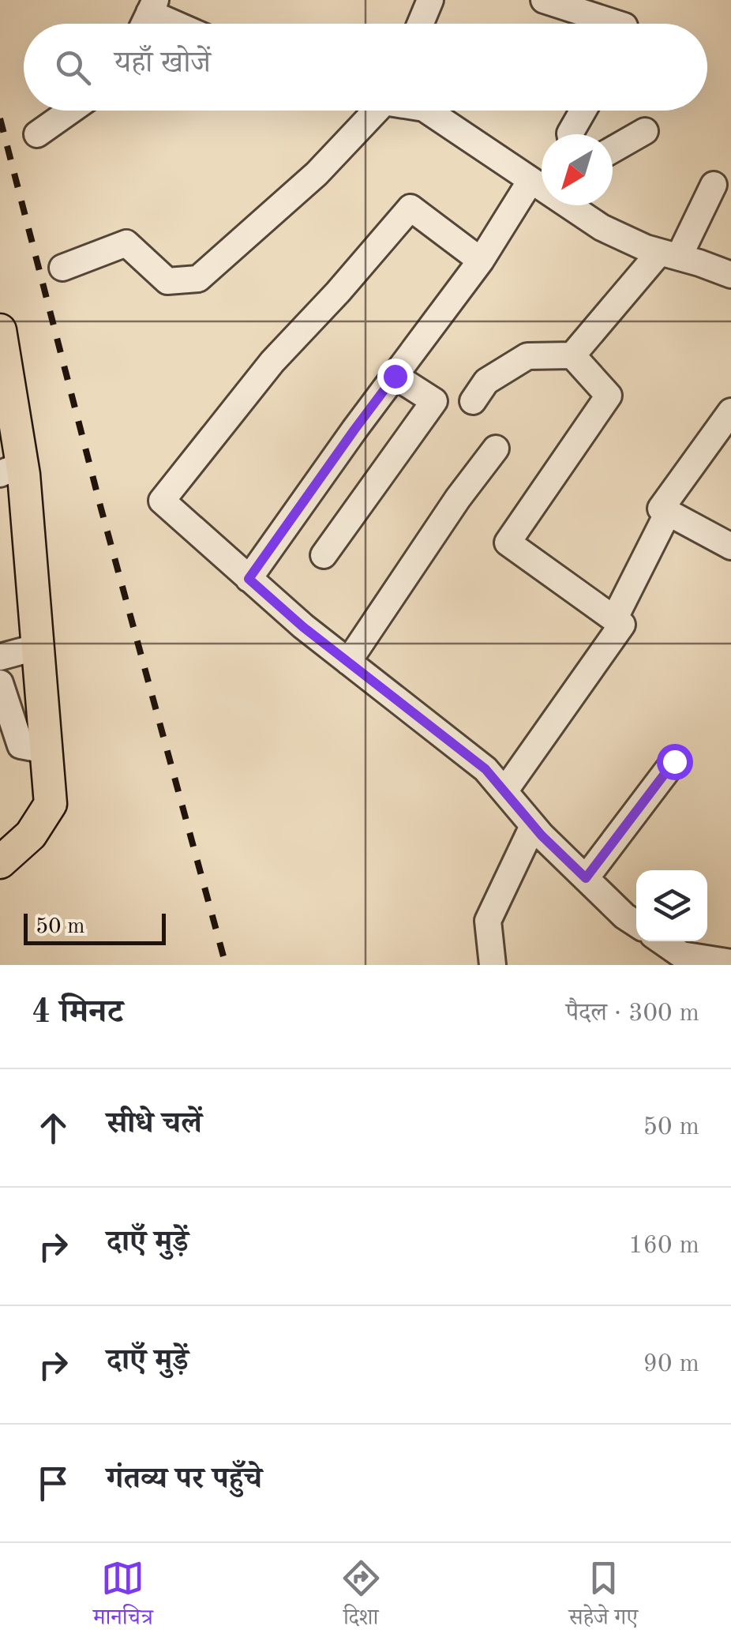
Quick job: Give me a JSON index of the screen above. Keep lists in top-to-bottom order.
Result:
{
  "scale_bar": "50 m",
  "north": "bottom left",
  "page": {
    "search": "यहाँ खोजें",
    "scale": "50 m",
    "heading": ["4 मिनट", "पैदल · 300 m"],
    "list": [
      ["सीधे चलें", "50 m"],
      ["दाएँ मुड़ें", "160 m"],
      ["दाएँ मुड़ें", "90 m"],
      "गंतव्य पर पहुँचे"
    ],
    "nav": ["मानचित्र", "दिशा", "सहेजे गए"]
  }
}
